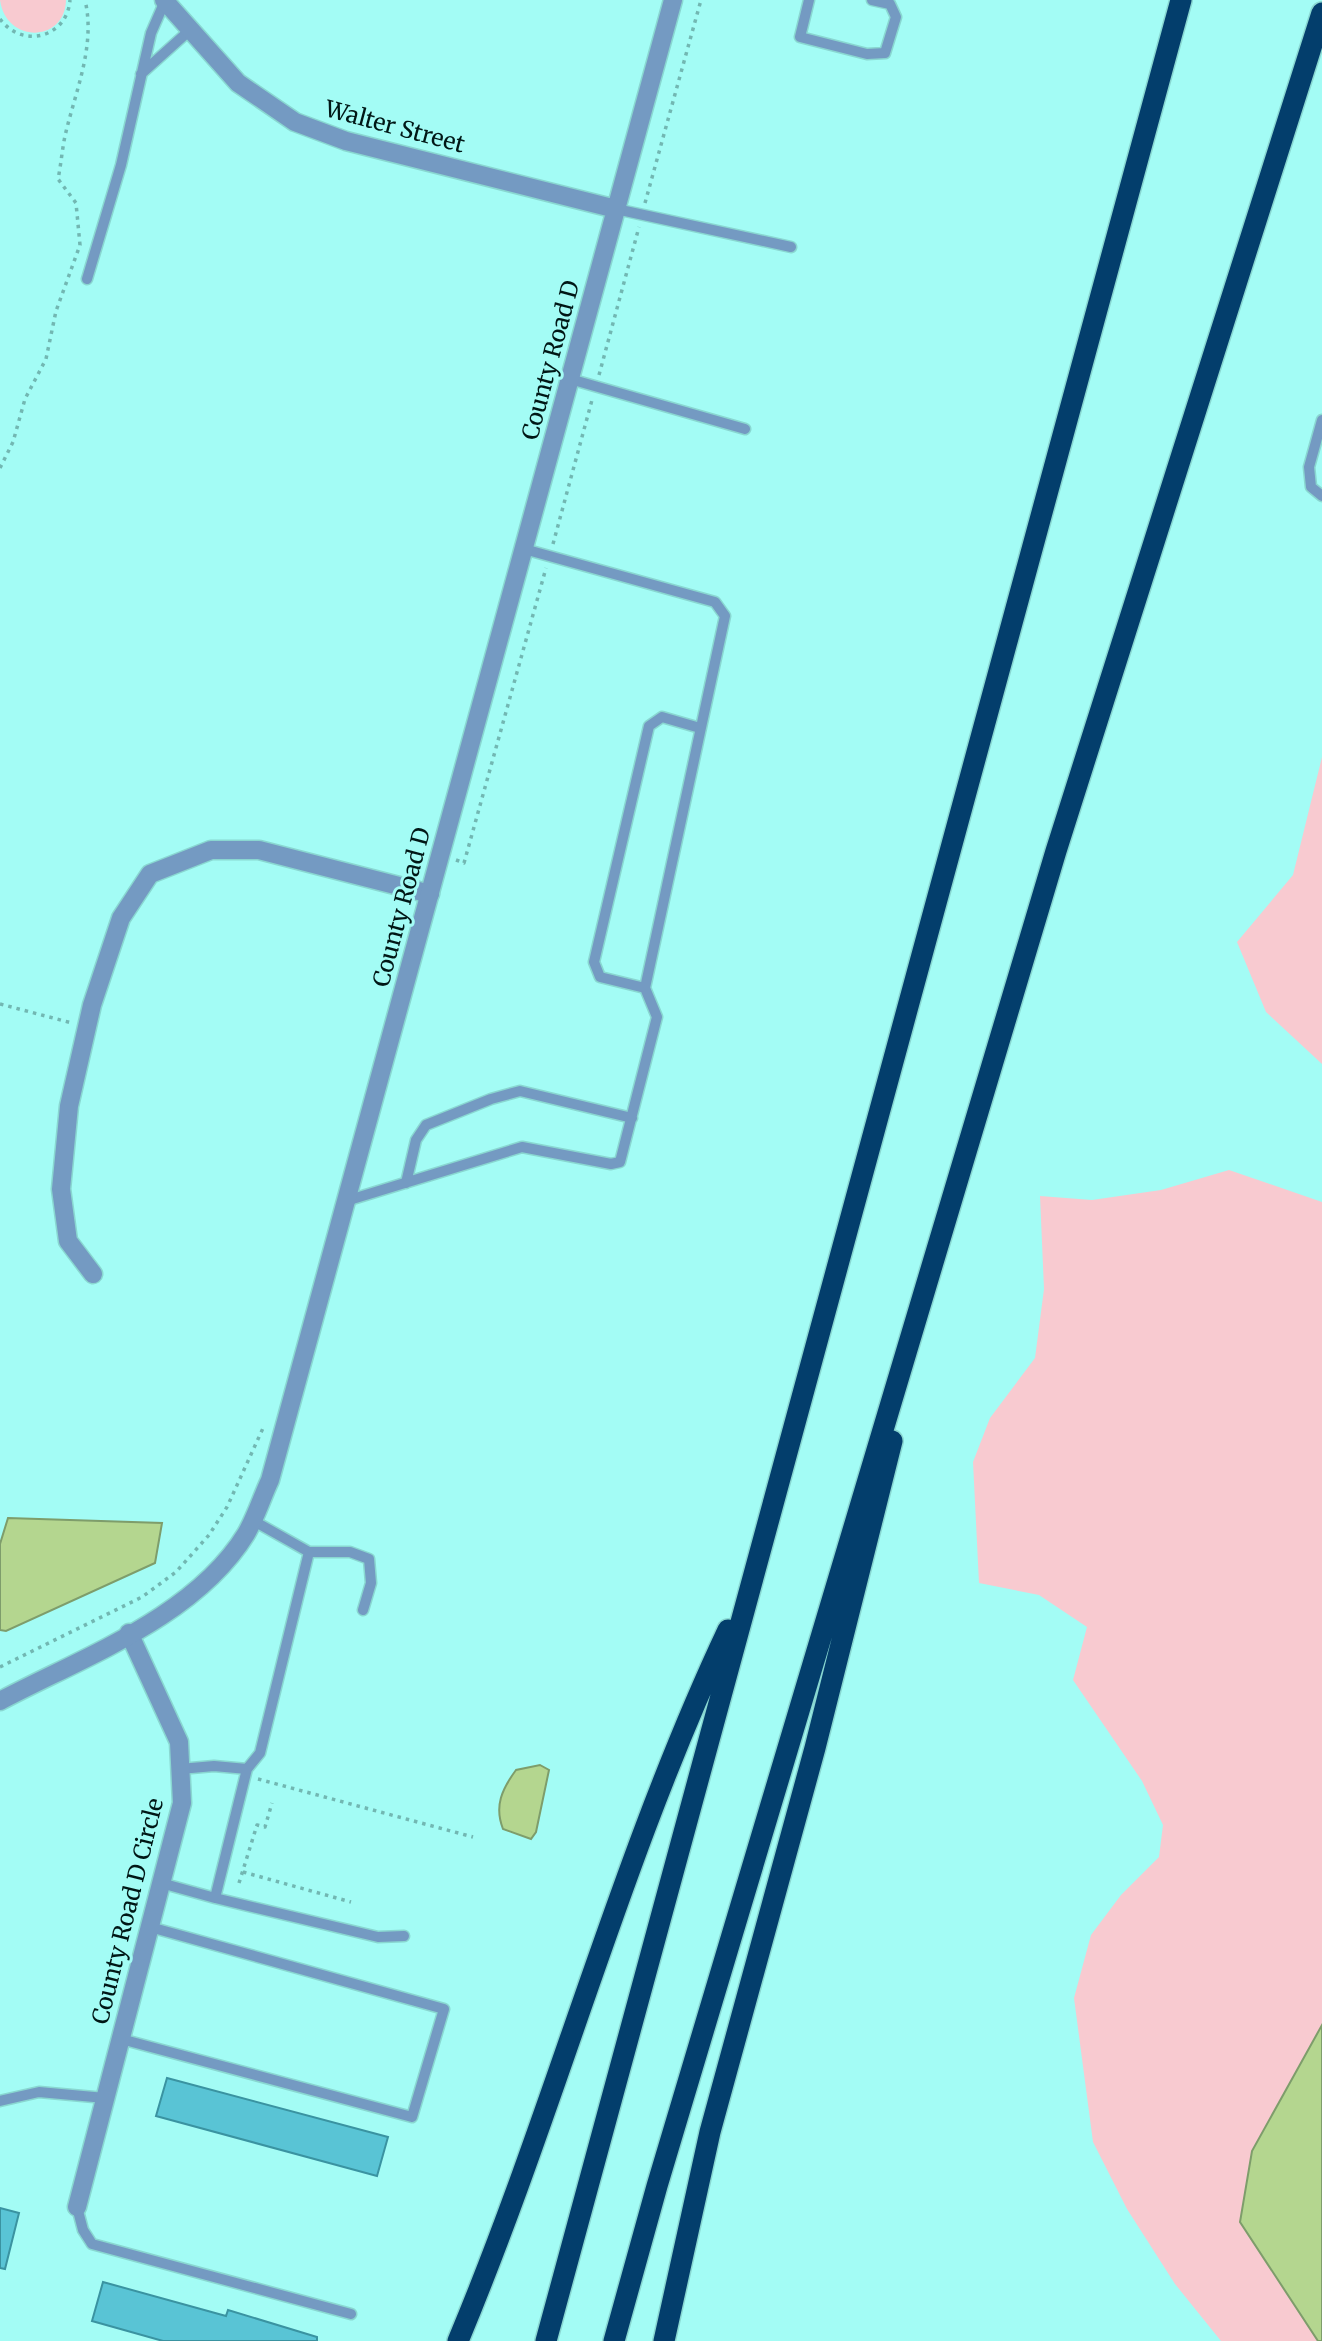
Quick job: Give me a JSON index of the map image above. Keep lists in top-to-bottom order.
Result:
{
  "streets": {
    "street": ["Walter Street", "County Road D", "County Road D Circle"]
  },
  "crossings": [
    ["Walter Street", "County Road D"],
    ["County Road D", "County Road D Circle"]
  ]
}
